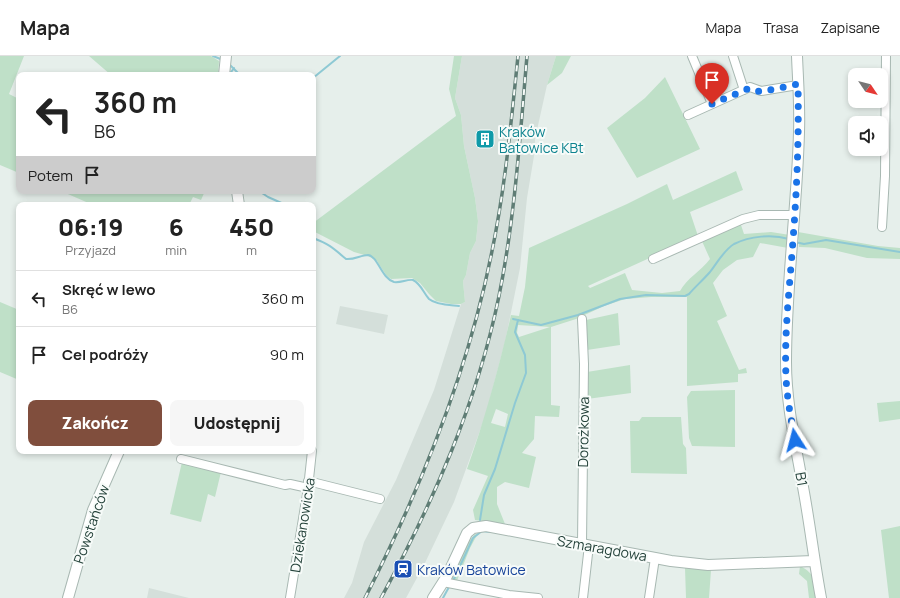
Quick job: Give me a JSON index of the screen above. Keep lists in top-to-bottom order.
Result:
{
  "streets": {
    "street": [
      "Dorożkowa",
      "B1",
      "Powstańców",
      "Dziekanowicka",
      "Szmaragdowa"
    ]
  },
  "crossings": [
    ["Dorożkowa", "Szmaragdowa"],
    ["B1", "Szmaragdowa"]
  ],
  "places": {
    "building": ["Kraków Batowice KBt"],
    "station": ["Kraków Batowice"]
  },
  "north": "bottom right",
  "page": {
    "header": "Mapa",
    "nav": ["Mapa", "Trasa", "Zapisane"],
    "turn": ["360 m", "B6"],
    "then": "Potem",
    "eta": [
      "06:19",
      "Przyjazd",
      "6",
      "min",
      "450",
      "m"
    ],
    "list": [
      {
        "name": "Skręć w lewo",
        "note": "B6",
        "value": "360 m"
      },
      {
        "name": "Cel podróży",
        "value": "90 m"
      }
    ],
    "buttons": ["Zakończ", "Udostępnij"]
  }
}
